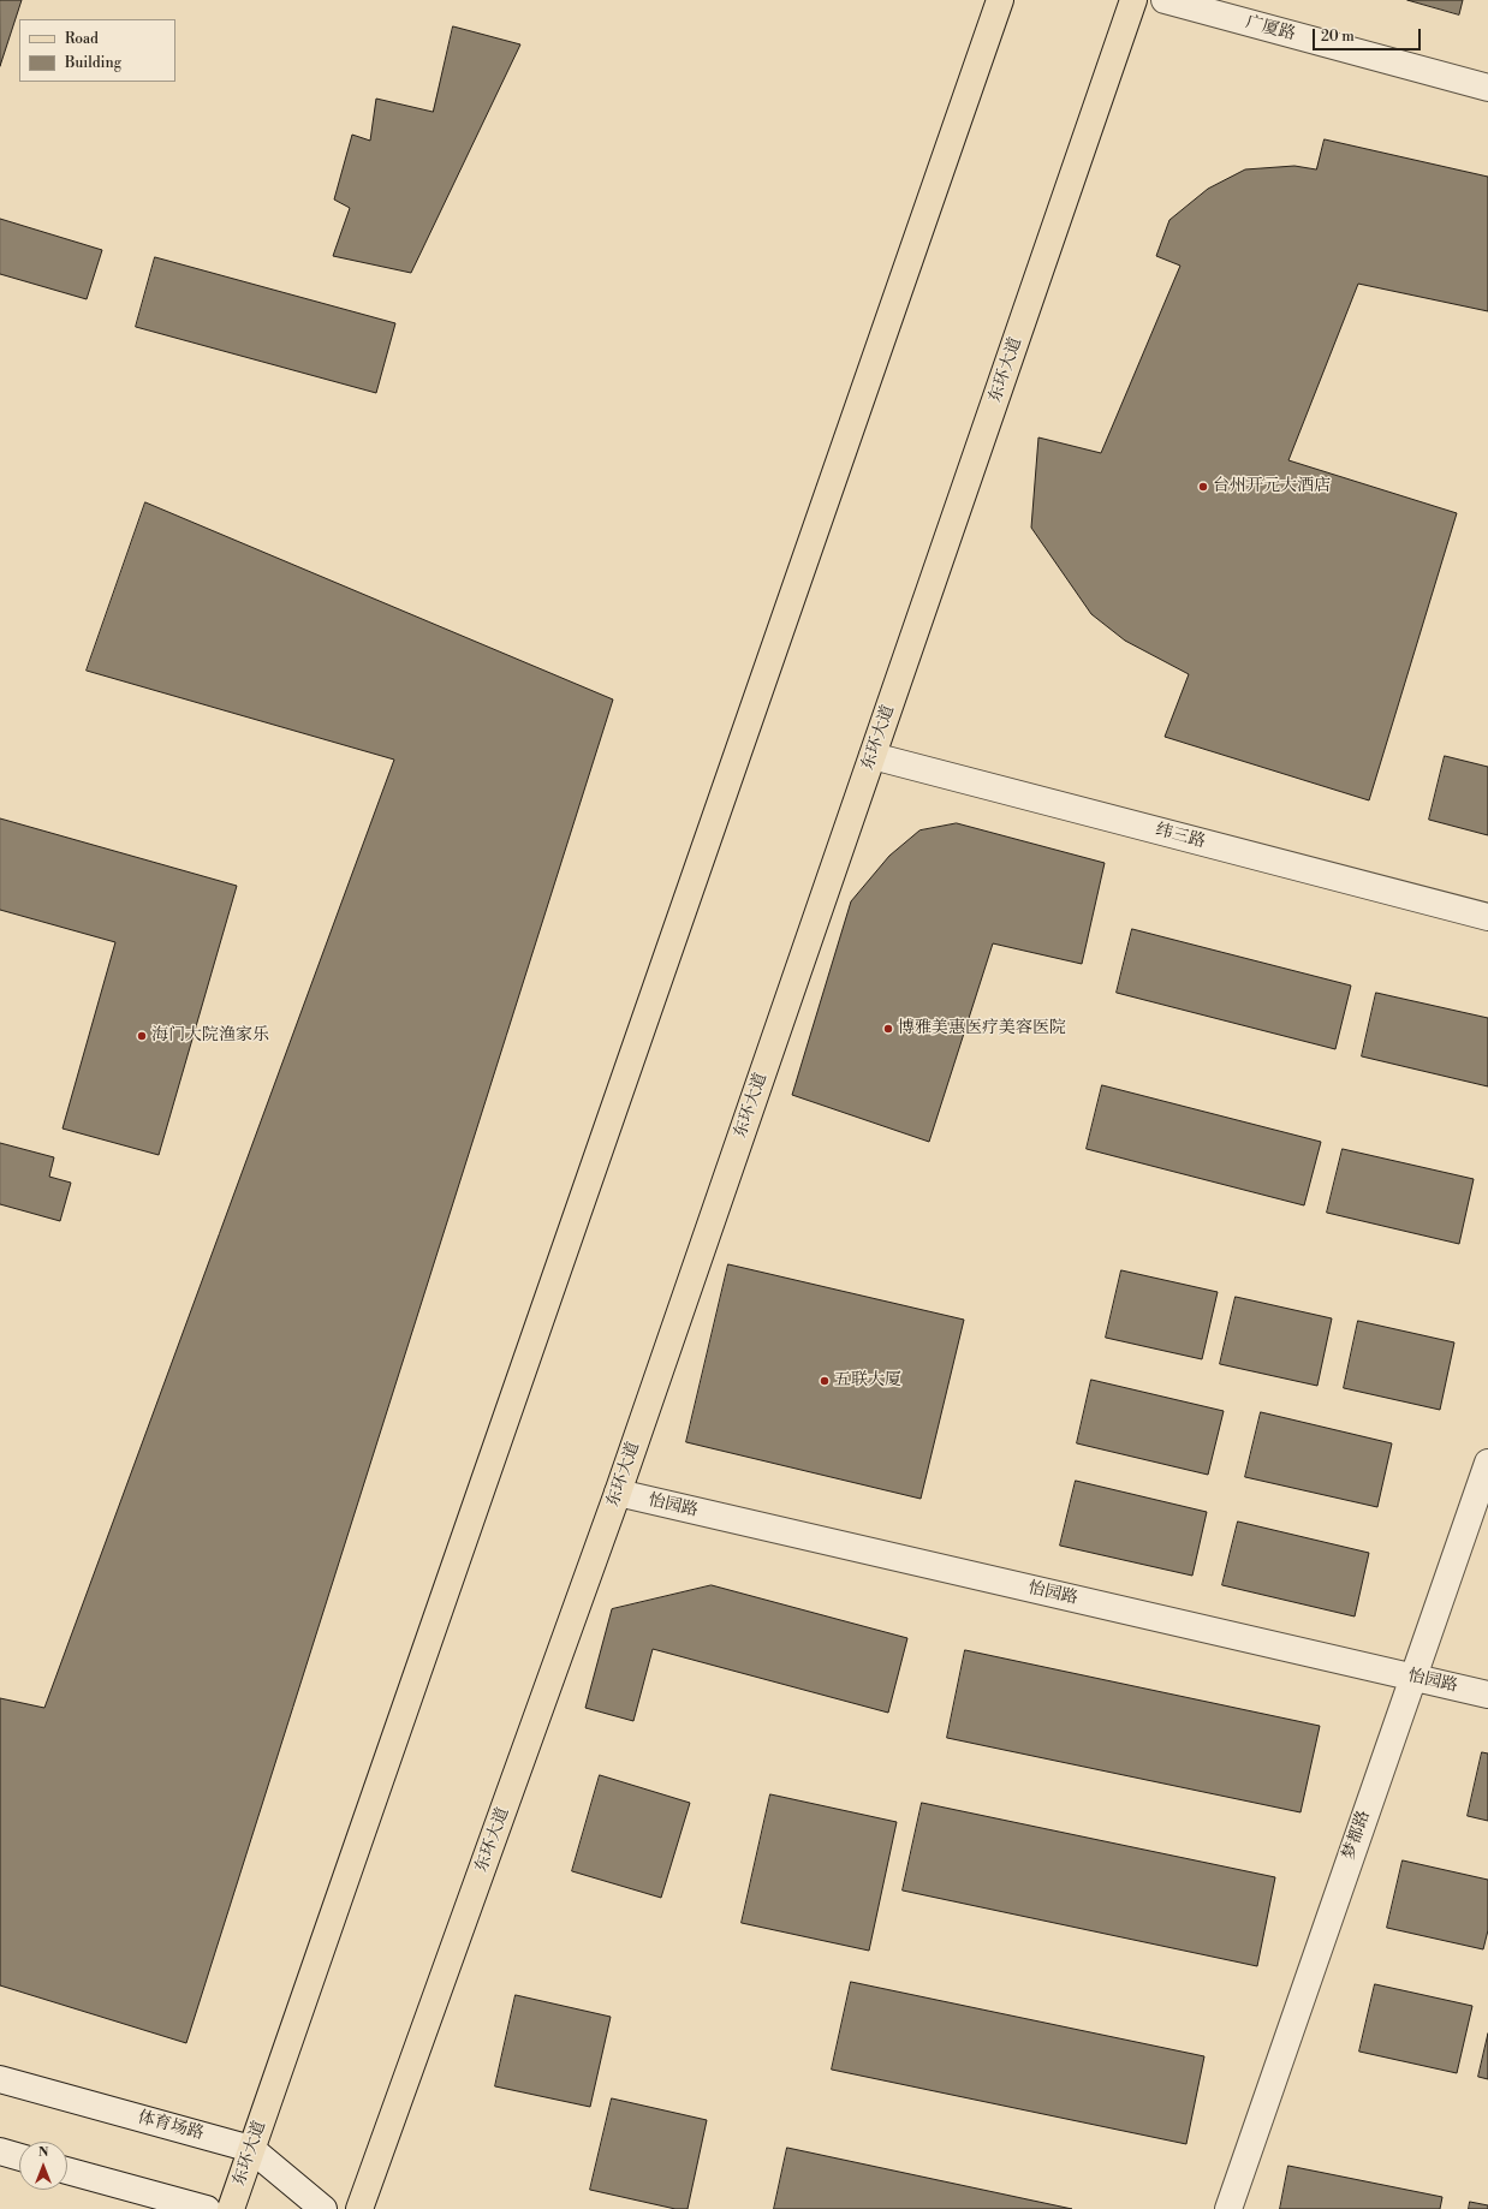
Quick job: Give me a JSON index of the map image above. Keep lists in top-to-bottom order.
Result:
{
  "streets": {
    "main road": ["东环大道"],
    "street": [
      "广厦路",
      "纬三路",
      "怡园路",
      "梦都路",
      "体育场路"
    ]
  },
  "crossings": [
    ["东环大道", "纬三路"],
    ["东环大道", "怡园路"],
    ["东环大道", "体育场路"],
    ["怡园路", "梦都路"]
  ],
  "places": [
    "台州开元大酒店",
    "博雅美惠医疗美容医院",
    "海门大院渔家乐",
    "五联大厦"
  ],
  "legend": ["Road", "Building"],
  "scale_bar": "20 m",
  "north": "top"
}
